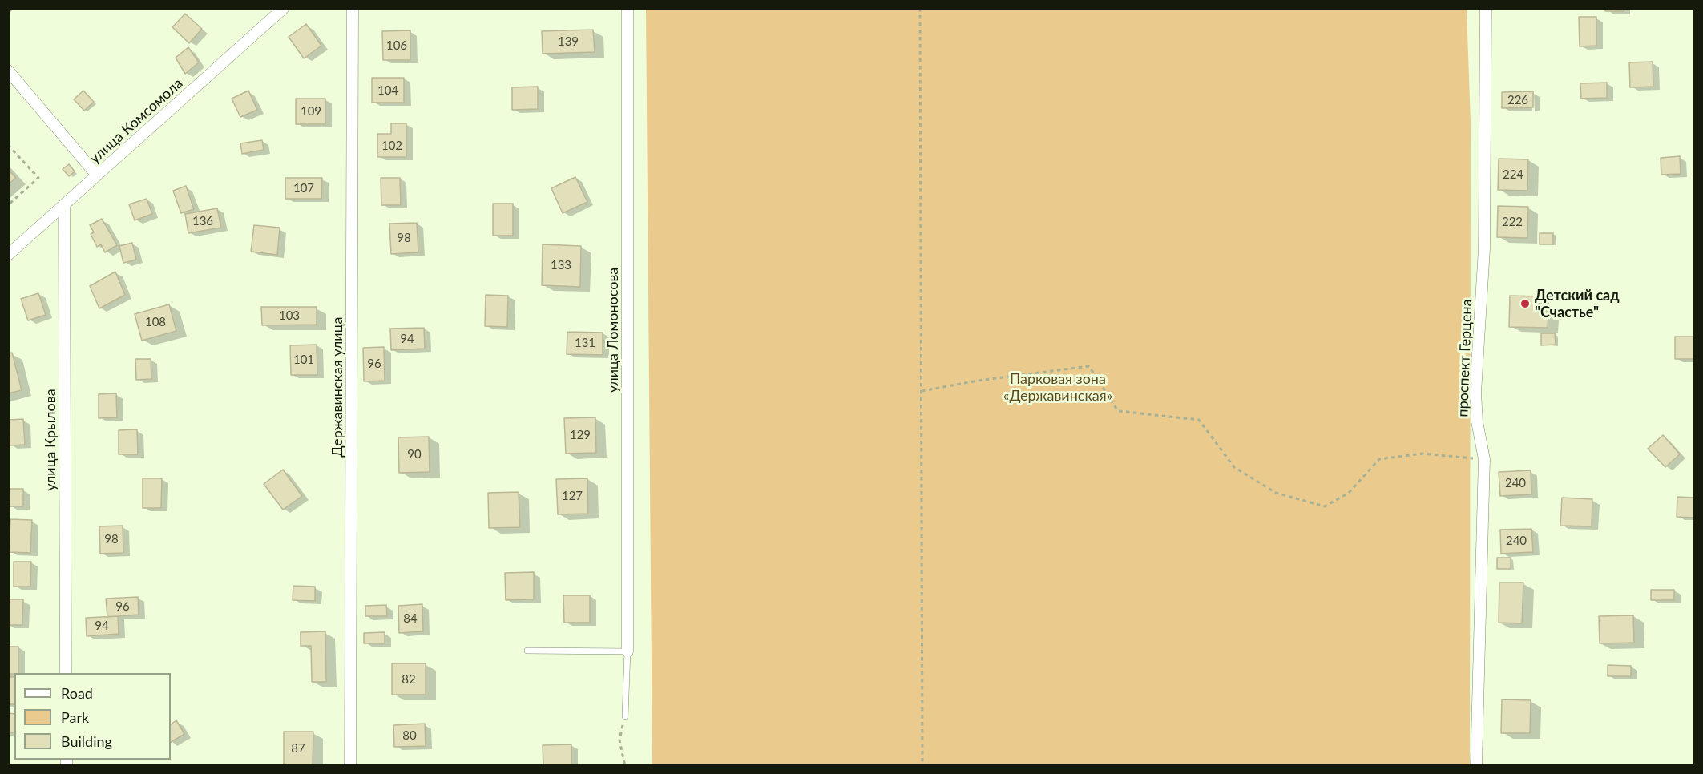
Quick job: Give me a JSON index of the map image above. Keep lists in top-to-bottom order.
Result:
{
  "streets": {
    "street": [
      "улица Комсомола",
      "улица Ломоносова",
      "проспект Герцена",
      "Державинская улица",
      "улица Крылова"
    ]
  },
  "crossings": [
    ["улица Комсомола", "улица Крылова"]
  ],
  "parks": ["Парковая зона «Державинская»"],
  "places": ["Детский сад \"Счастье\""],
  "house_numbers": [
    "139",
    "106",
    "104",
    "226",
    "109",
    "102",
    "224",
    "107",
    "136",
    "222",
    "98",
    "133",
    "103",
    "108",
    "94",
    "131",
    "101",
    "96",
    "129",
    "90",
    "240",
    "127",
    "98",
    "240",
    "96",
    "84",
    "94",
    "82",
    "80",
    "87"
  ],
  "legend": ["Road", "Park", "Building"]
}
